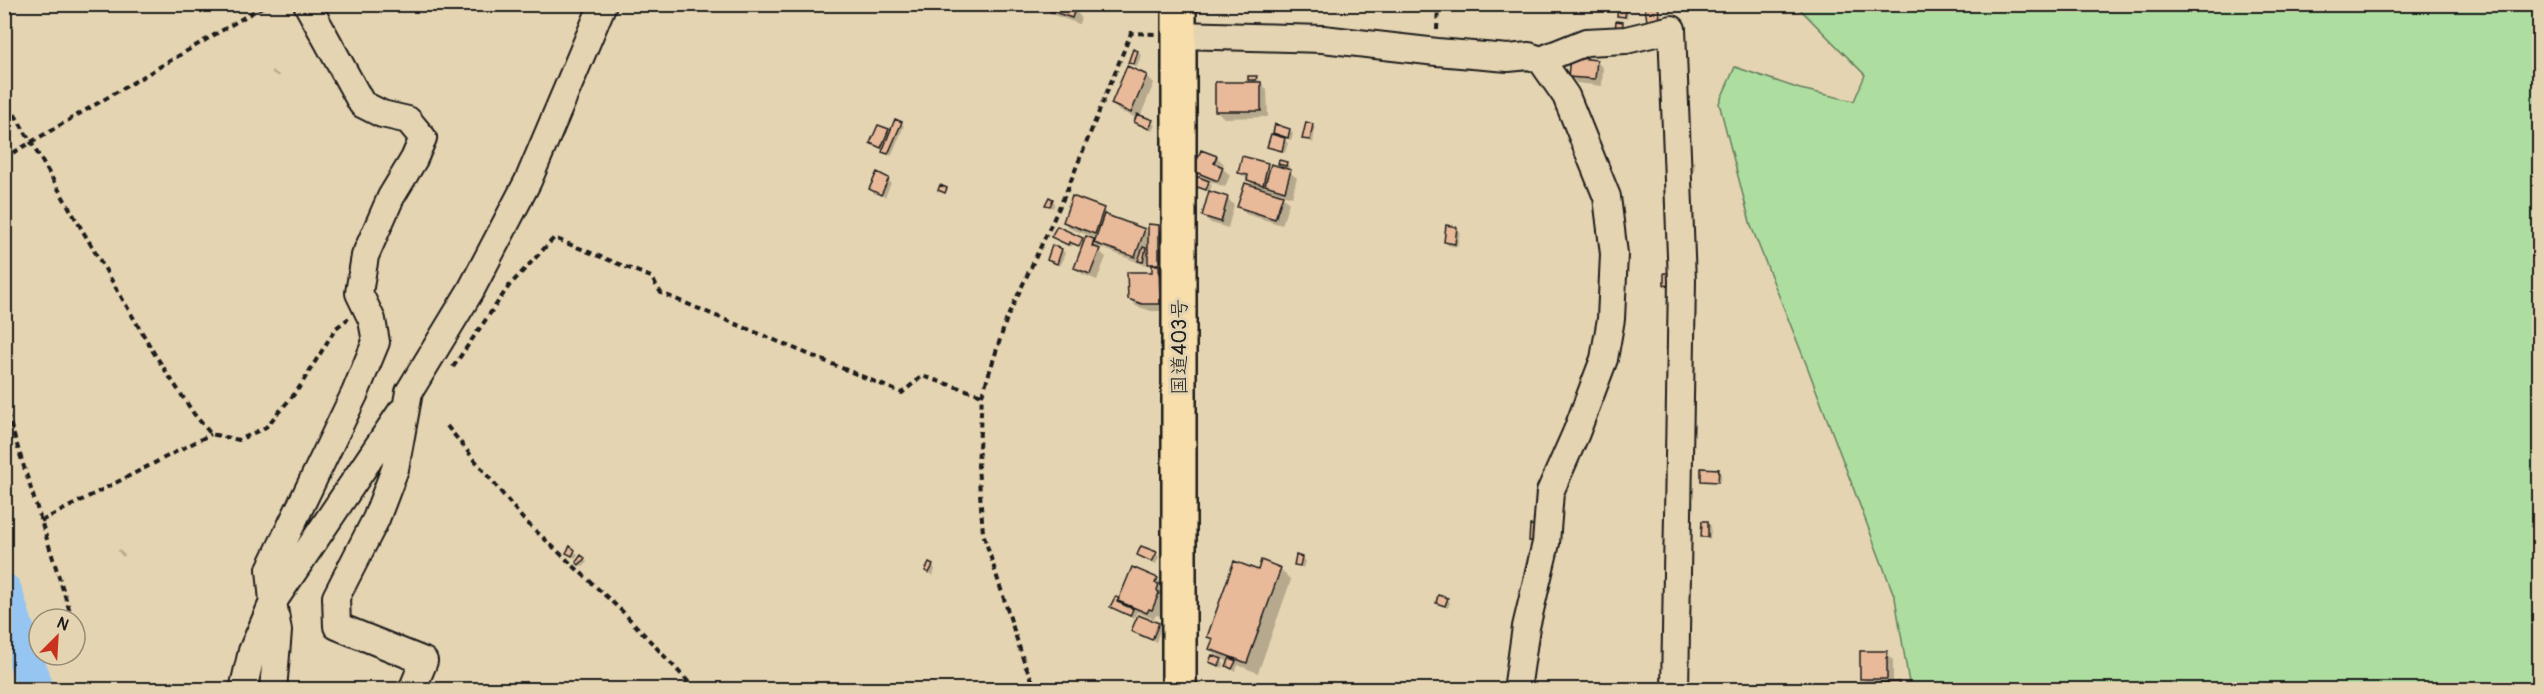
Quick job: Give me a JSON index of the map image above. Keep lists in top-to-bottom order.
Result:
{
  "streets": {
    "highway": ["国道403号"]
  },
  "north": "top right"
}
